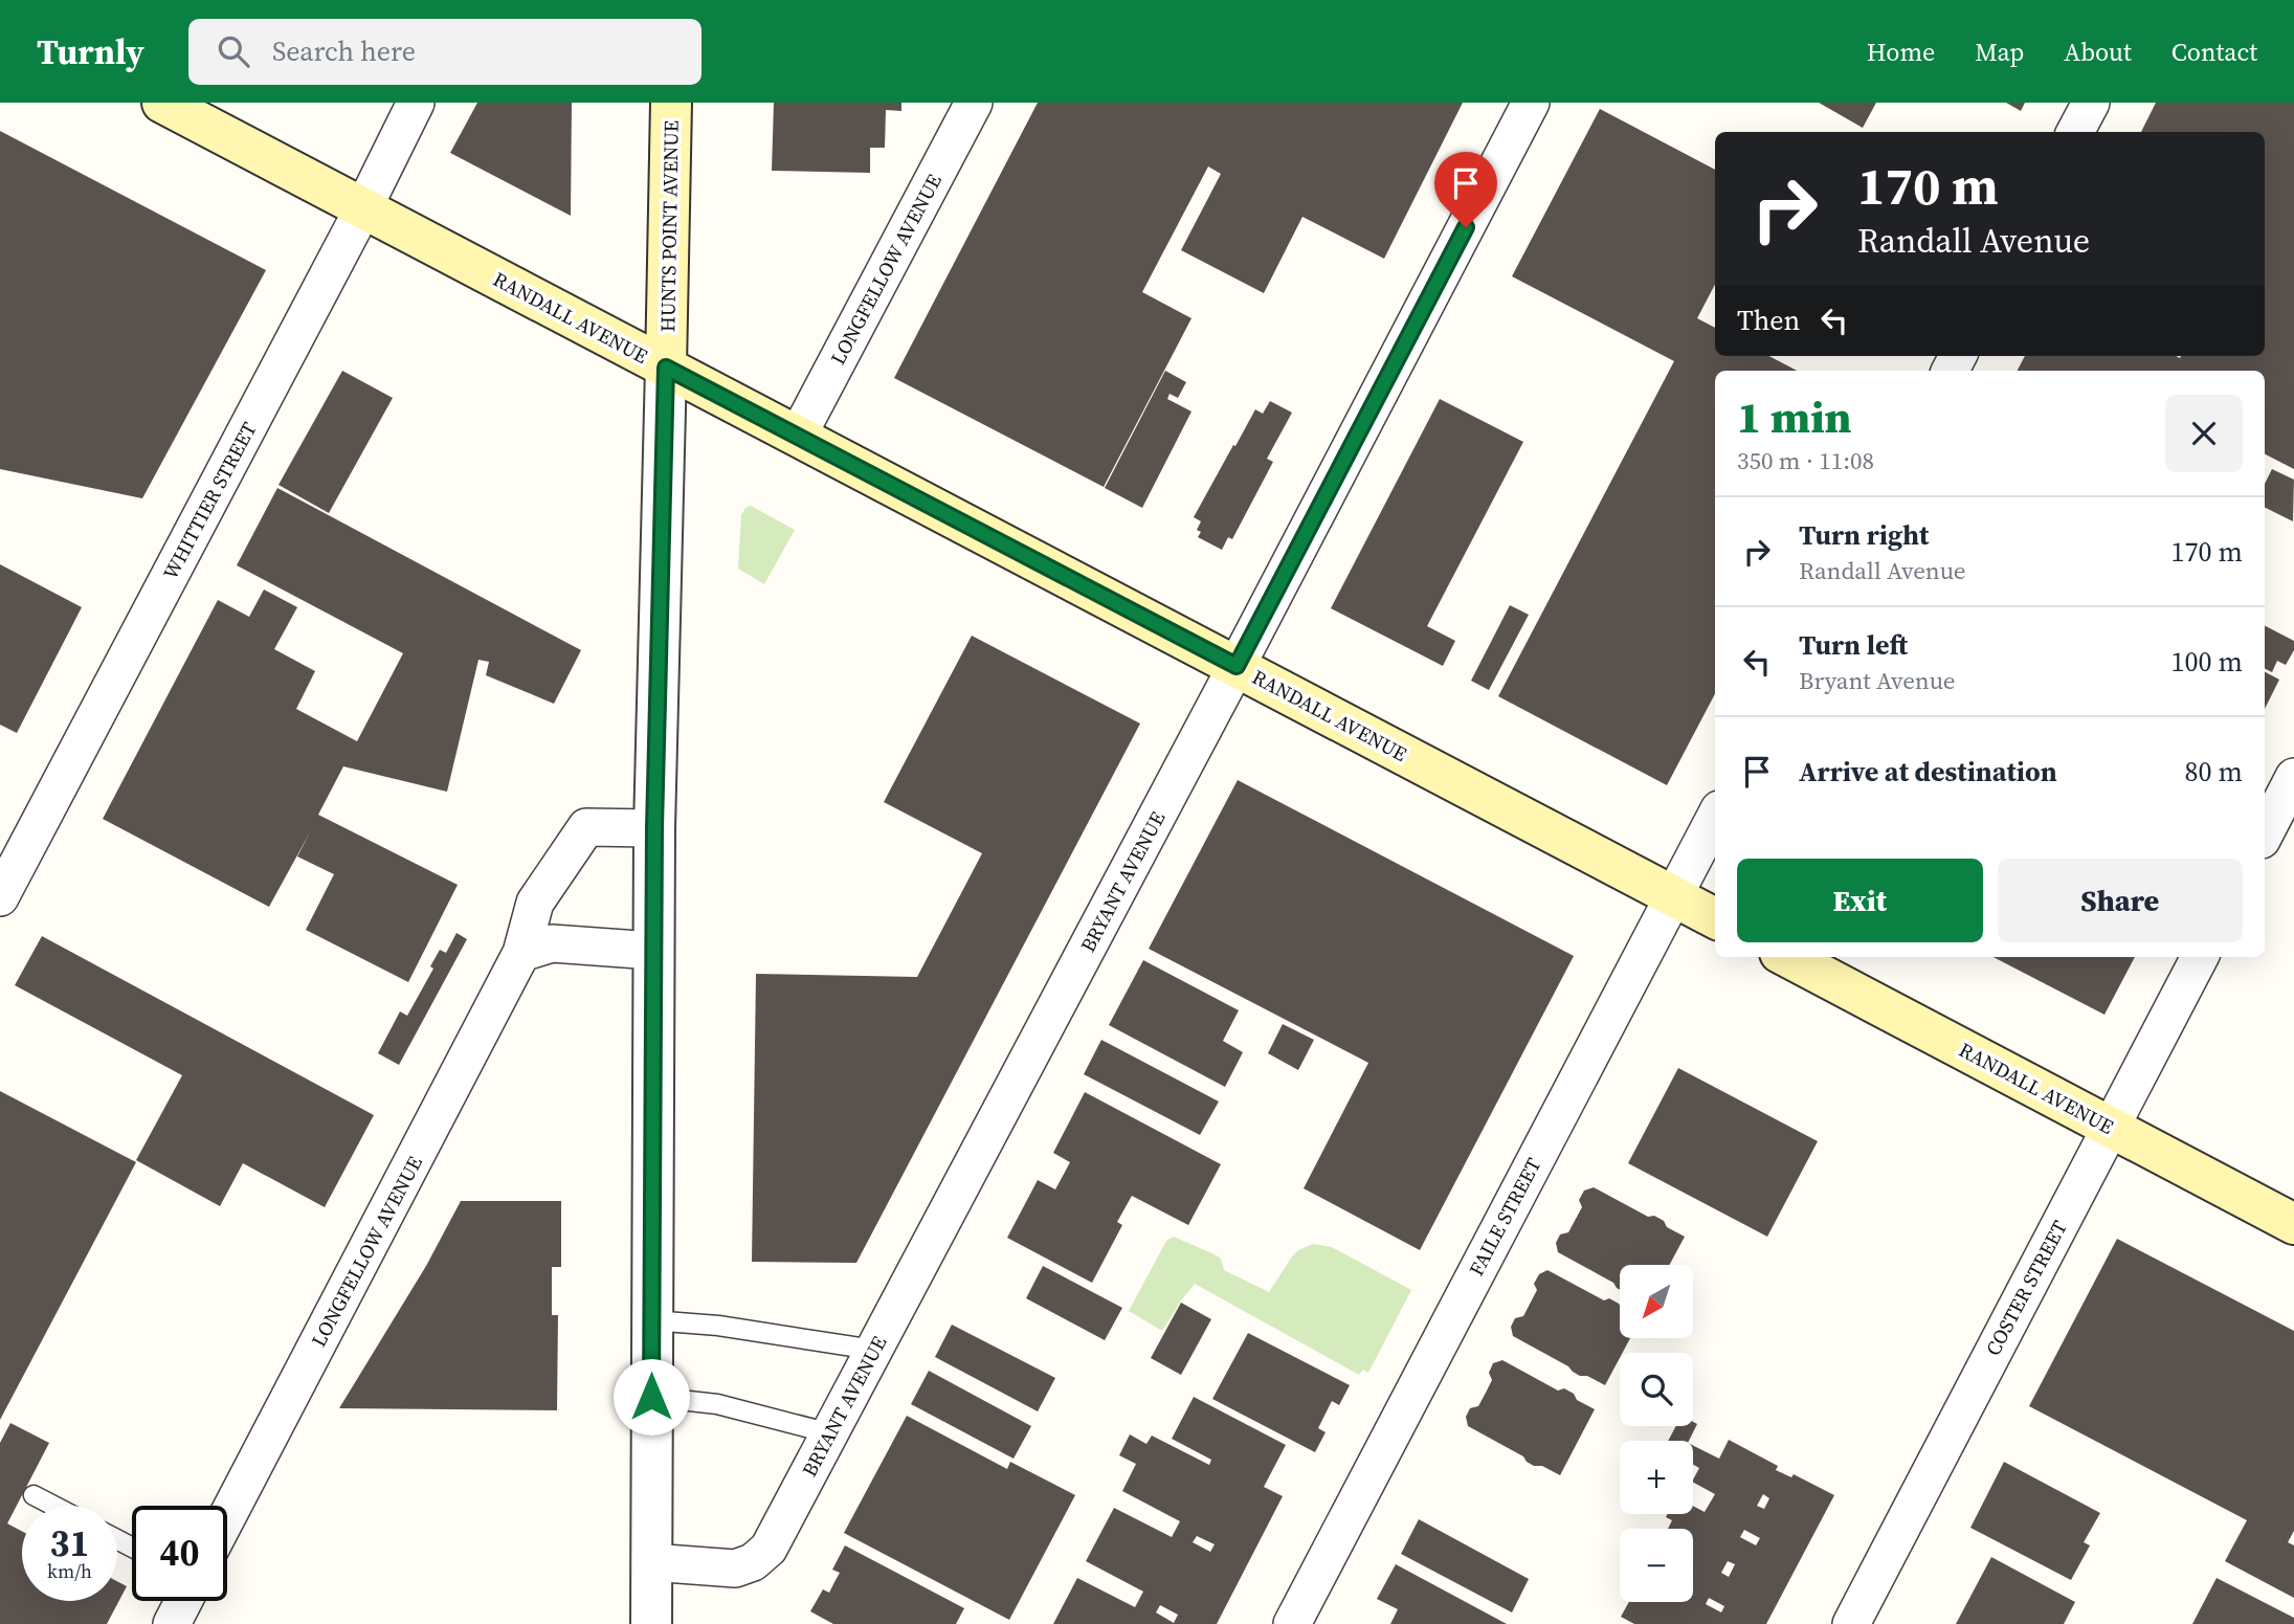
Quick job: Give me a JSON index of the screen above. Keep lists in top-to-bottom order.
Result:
{
  "streets": {
    "main road": ["HUNTS POINT AVENUE", "RANDALL AVENUE"],
    "street": [
      "LONGFELLOW AVENUE",
      "WHITTIER STREET",
      "BRYANT AVENUE",
      "FAILE STREET",
      "COSTER STREET"
    ]
  },
  "crossings": [
    ["HUNTS POINT AVENUE", "LONGFELLOW AVENUE"],
    ["HUNTS POINT AVENUE", "RANDALL AVENUE"],
    ["HUNTS POINT AVENUE", "BRYANT AVENUE"],
    ["LONGFELLOW AVENUE", "RANDALL AVENUE"],
    ["RANDALL AVENUE", "WHITTIER STREET"],
    ["RANDALL AVENUE", "BRYANT AVENUE"],
    ["RANDALL AVENUE", "FAILE STREET"],
    ["RANDALL AVENUE", "COSTER STREET"]
  ],
  "north": "bottom left",
  "page": {
    "header": "Turnly",
    "search": "Search here",
    "nav": [
      "Home",
      "Map",
      "About",
      "Contact"
    ],
    "turn": ["170 m", "Randall Avenue"],
    "then": "Then",
    "heading": ["1 min", "350 m · 11:08"],
    "list": [
      {
        "name": "Turn right",
        "note": "Randall Avenue",
        "value": "170 m"
      },
      {
        "name": "Turn left",
        "note": "Bryant Avenue",
        "value": "100 m"
      },
      {
        "name": "Arrive at destination",
        "value": "80 m"
      }
    ],
    "buttons": ["Exit", "Share"],
    "map_buttons": ["+", "−"],
    "speed": "31 km/h",
    "limit": "40"
  }
}
